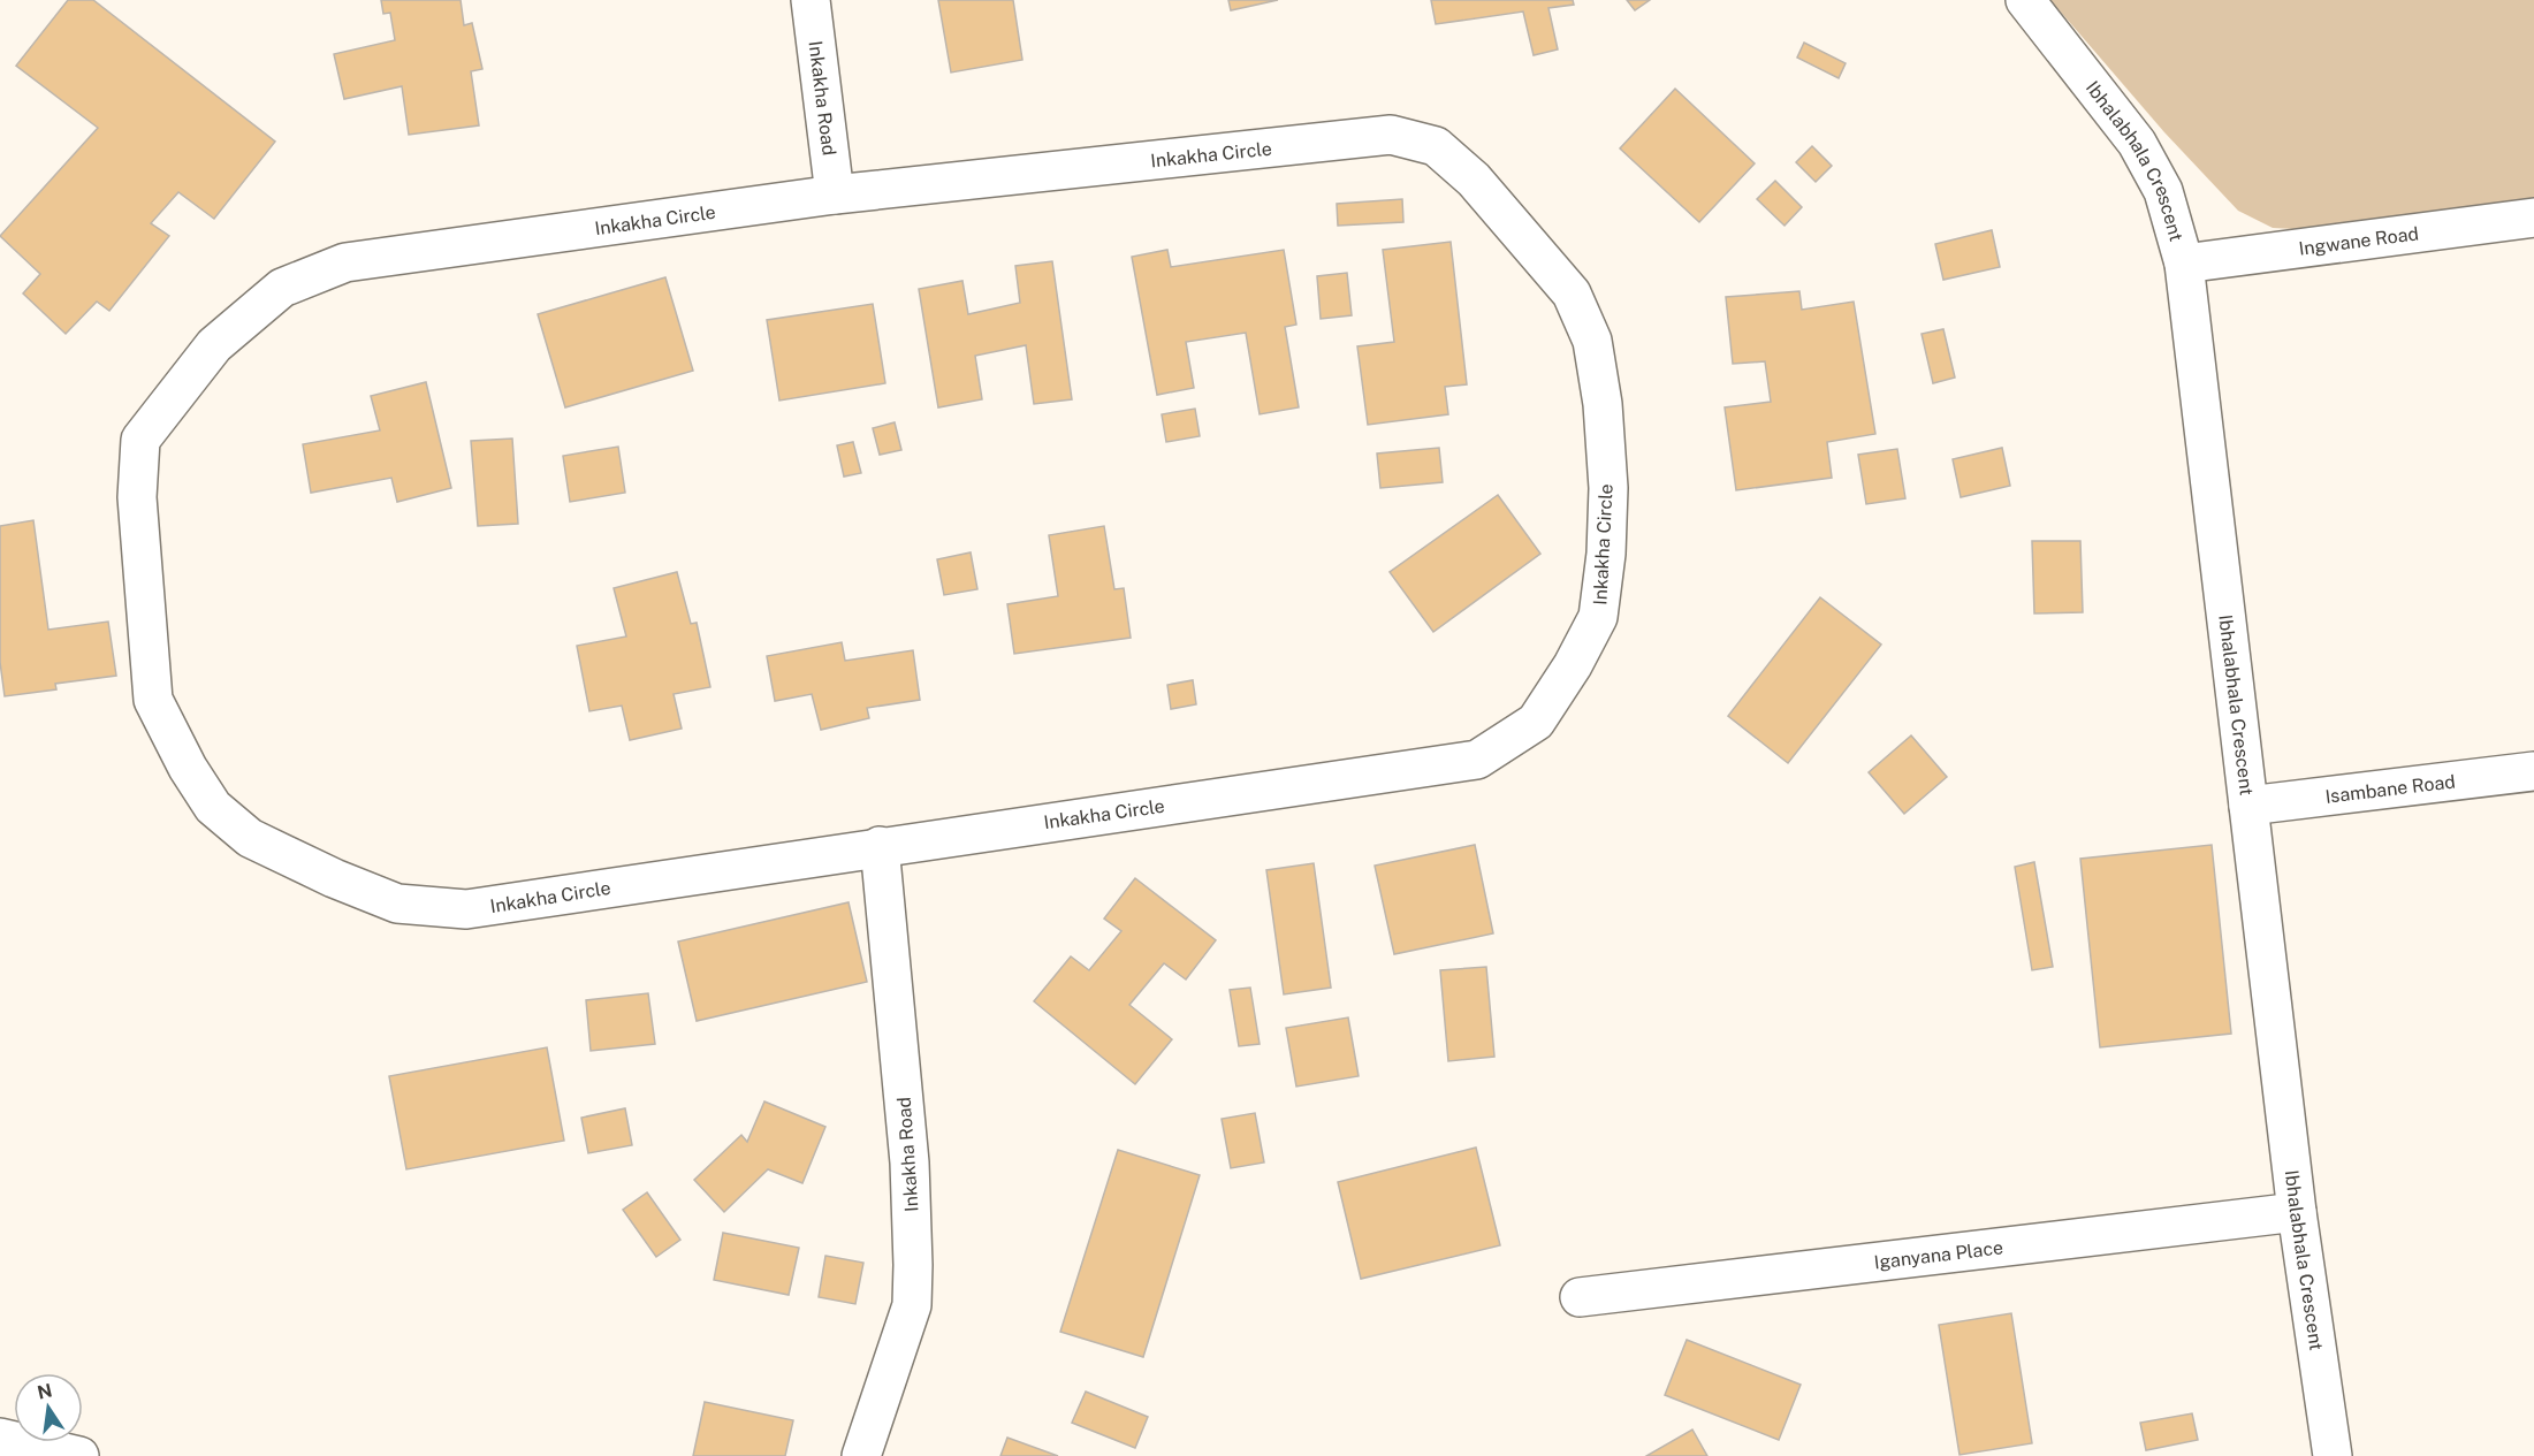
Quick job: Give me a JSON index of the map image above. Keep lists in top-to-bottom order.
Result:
{
  "streets": {
    "street": [
      "Inkakha Road",
      "Inkakha Circle",
      "Ibhalabhala Crescent",
      "Ingwane Road",
      "Isambane Road",
      "Iganyana Place"
    ]
  },
  "crossings": [
    ["Inkakha Road", "Inkakha Circle"],
    ["Ibhalabhala Crescent", "Ingwane Road"],
    ["Ibhalabhala Crescent", "Isambane Road"],
    ["Ibhalabhala Crescent", "Iganyana Place"]
  ],
  "north": "top"
}
